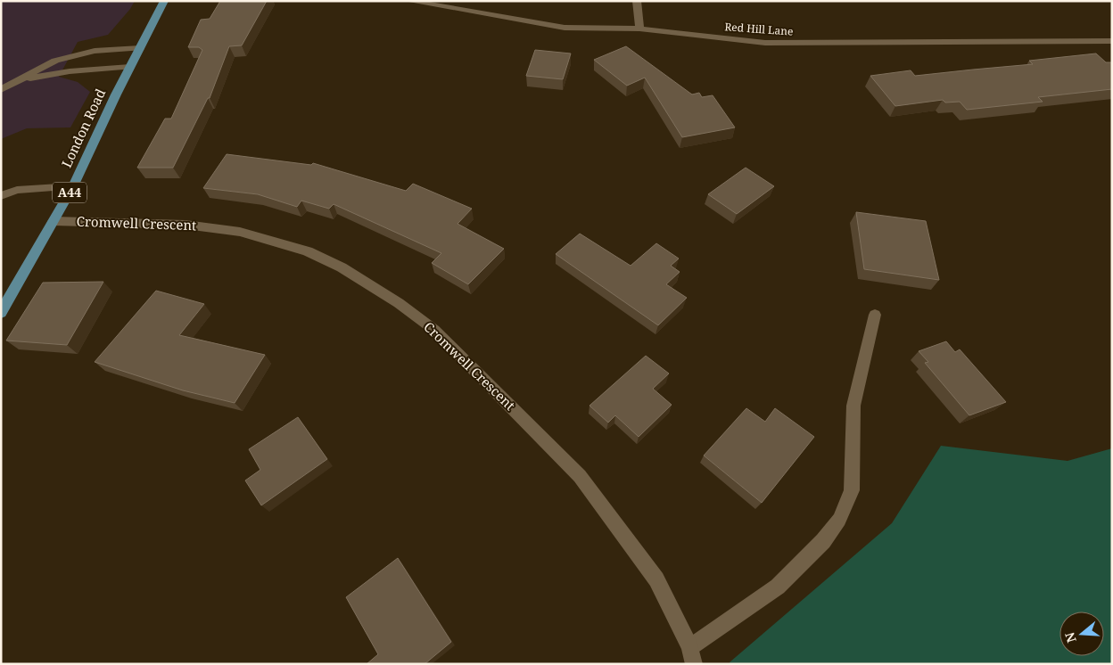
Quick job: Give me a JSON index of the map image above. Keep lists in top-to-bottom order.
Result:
{
  "streets": {
    "main road": ["London Road", "A44"],
    "street": ["Red Hill Lane", "Cromwell Crescent"]
  },
  "crossings": [
    ["London Road", "Cromwell Crescent"]
  ],
  "north": "left"
}
